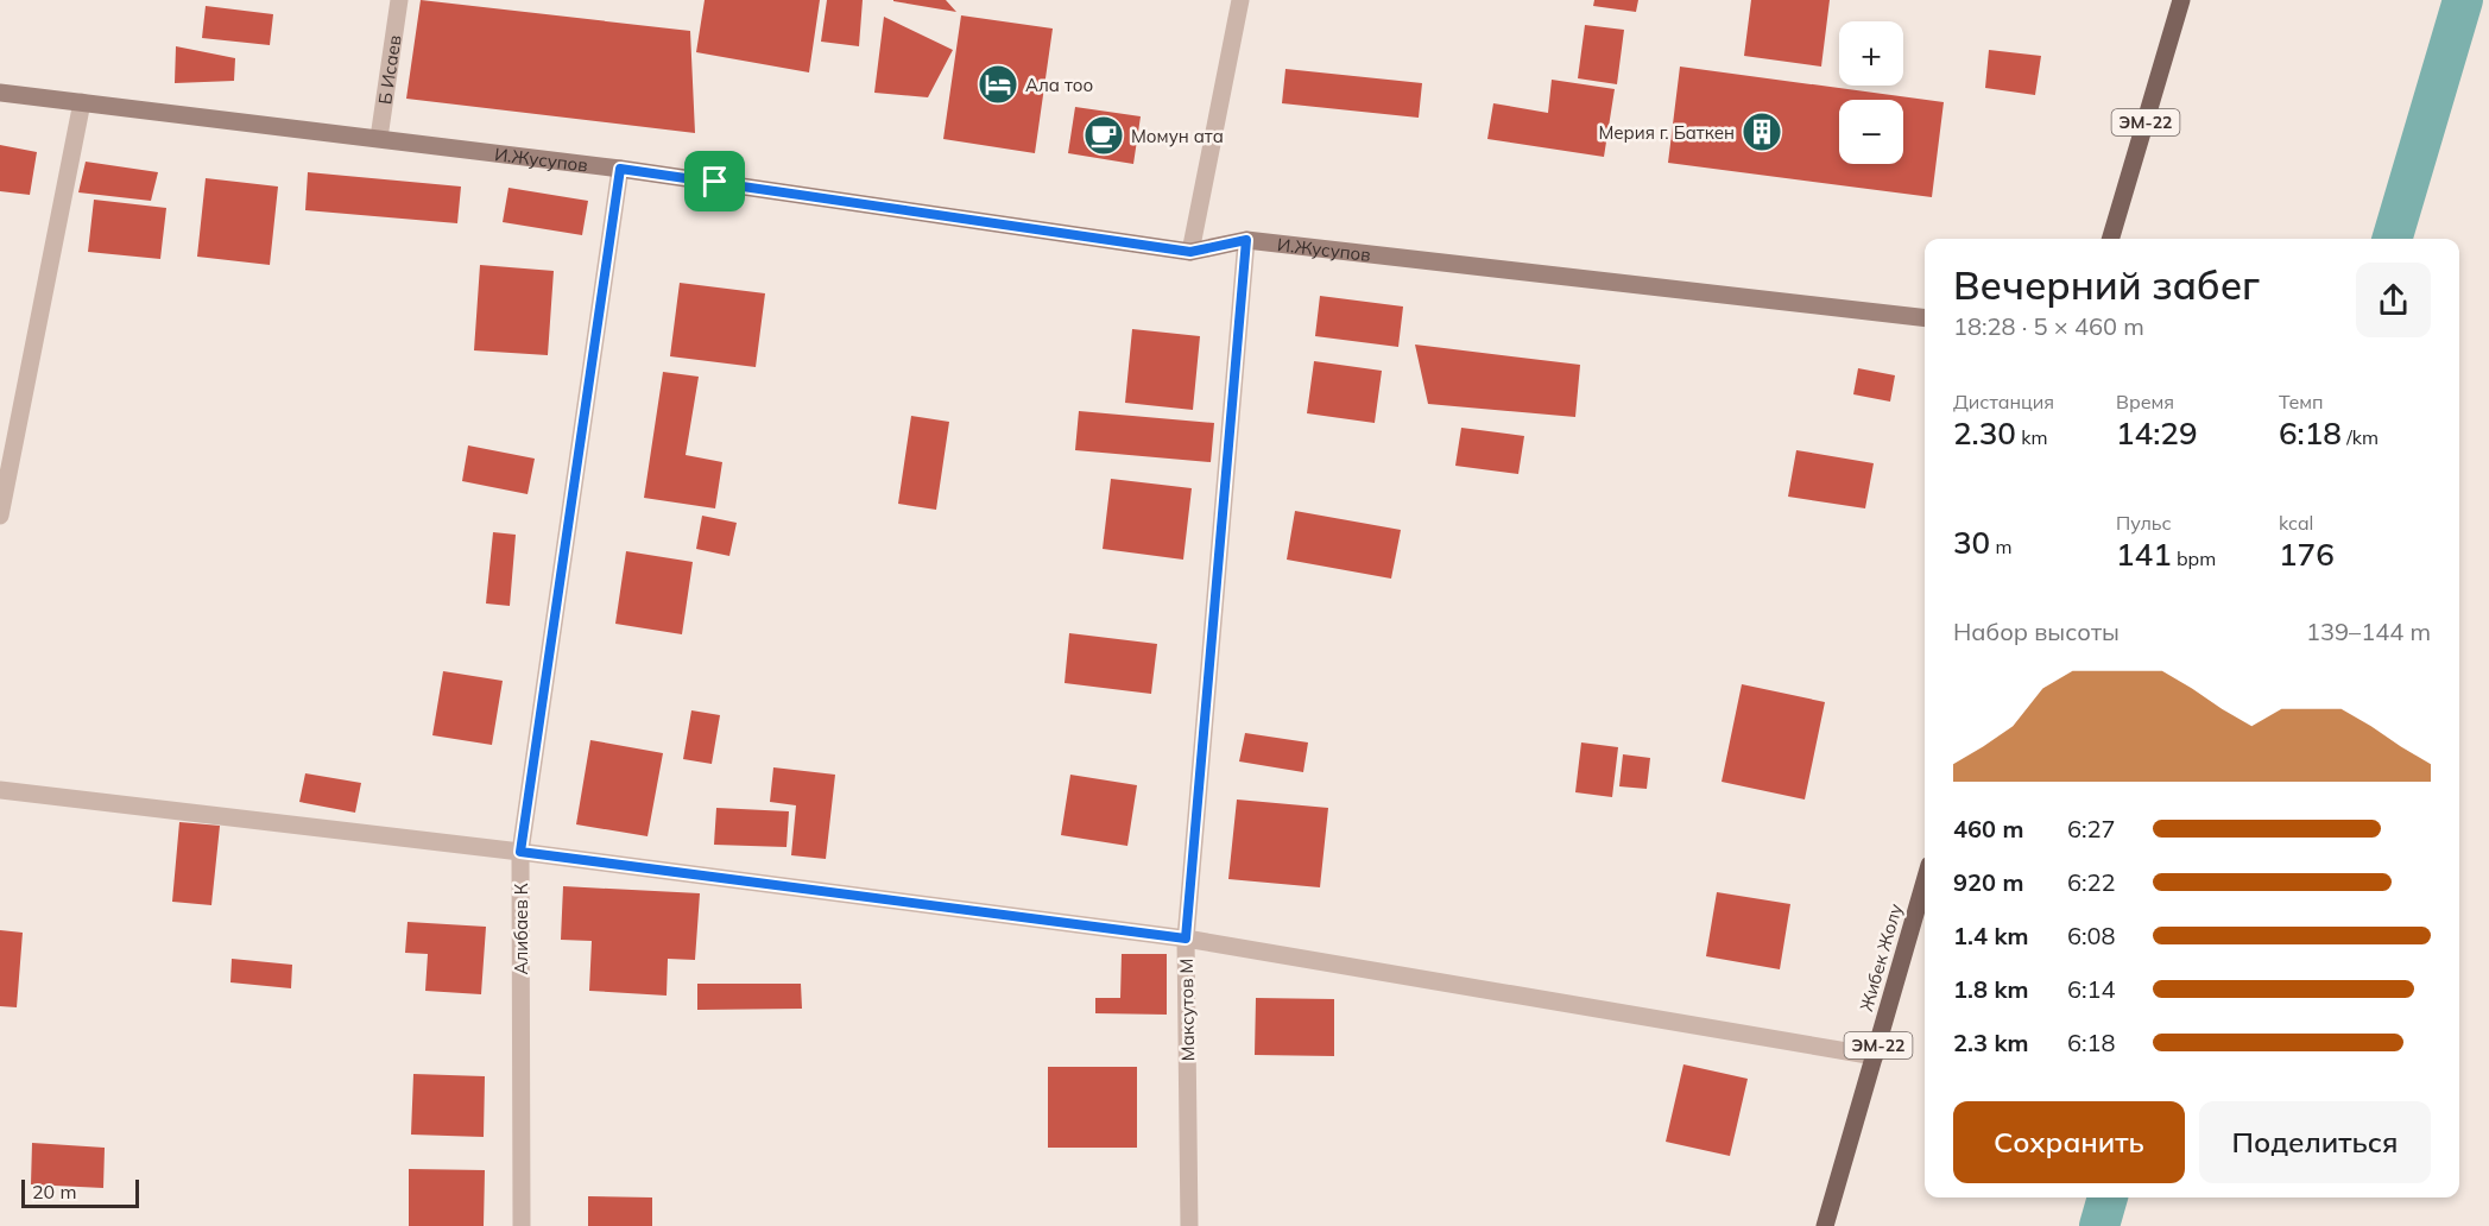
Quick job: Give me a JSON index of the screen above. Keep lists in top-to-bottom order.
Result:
{
  "streets": {
    "main road": ["ЭМ-22", "Жибек Жолу"],
    "street": [
      "Б Исаев",
      "И.Жусупов",
      "Алибаев К",
      "Максутов М"
    ]
  },
  "crossings": [
    ["Б Исаев", "И.Жусупов"],
    ["И.Жусупов", "Алибаев К"],
    ["И.Жусупов", "Максутов М"]
  ],
  "places": {
    "hotel": ["Ала тоо"],
    "building": ["Мерия г. Бaткен"],
    "cafe": ["Момун ата"]
  },
  "scale_bar": "20 m",
  "page": {
    "map_buttons": ["+", "−"],
    "heading": ["Вечерний забег", "18:28 · 5 × 460 m"],
    "stats": [
      ["Дистанция", "2.30 km"],
      ["Время", "14:29"],
      ["Темп", "6:18 /km"],
      ["30 m"],
      ["Пульс", "141 bpm"],
      ["kcal", "176"]
    ],
    "chart": ["Набор высоты", "139–144 m"],
    "list": [
      {
        "name": "460 m",
        "note": "6:27"
      },
      {
        "name": "920 m",
        "note": "6:22"
      },
      {
        "name": "1.4 km",
        "note": "6:08"
      },
      {
        "name": "1.8 km",
        "note": "6:14"
      },
      {
        "name": "2.3 km",
        "note": "6:18"
      }
    ],
    "buttons": ["Сохранить", "Поделиться"],
    "scale": "20 m"
  }
}
